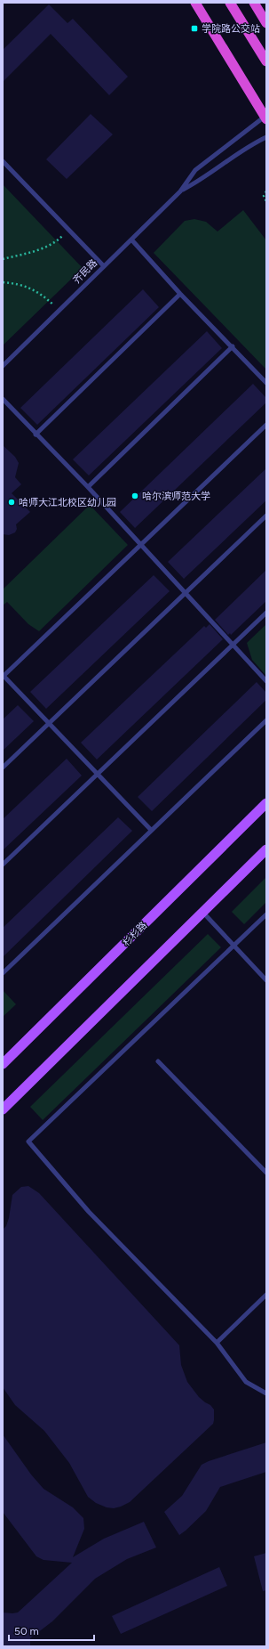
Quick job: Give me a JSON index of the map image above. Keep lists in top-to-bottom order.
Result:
{
  "streets": {
    "main road": ["杉杉路"],
    "lane": ["齐民路"]
  },
  "places": {
    "transit": ["学院路公交站"],
    "other": ["哈尔滨师范大学", "哈师大江北校区幼儿园"]
  },
  "scale_bar": "50 m"
}
